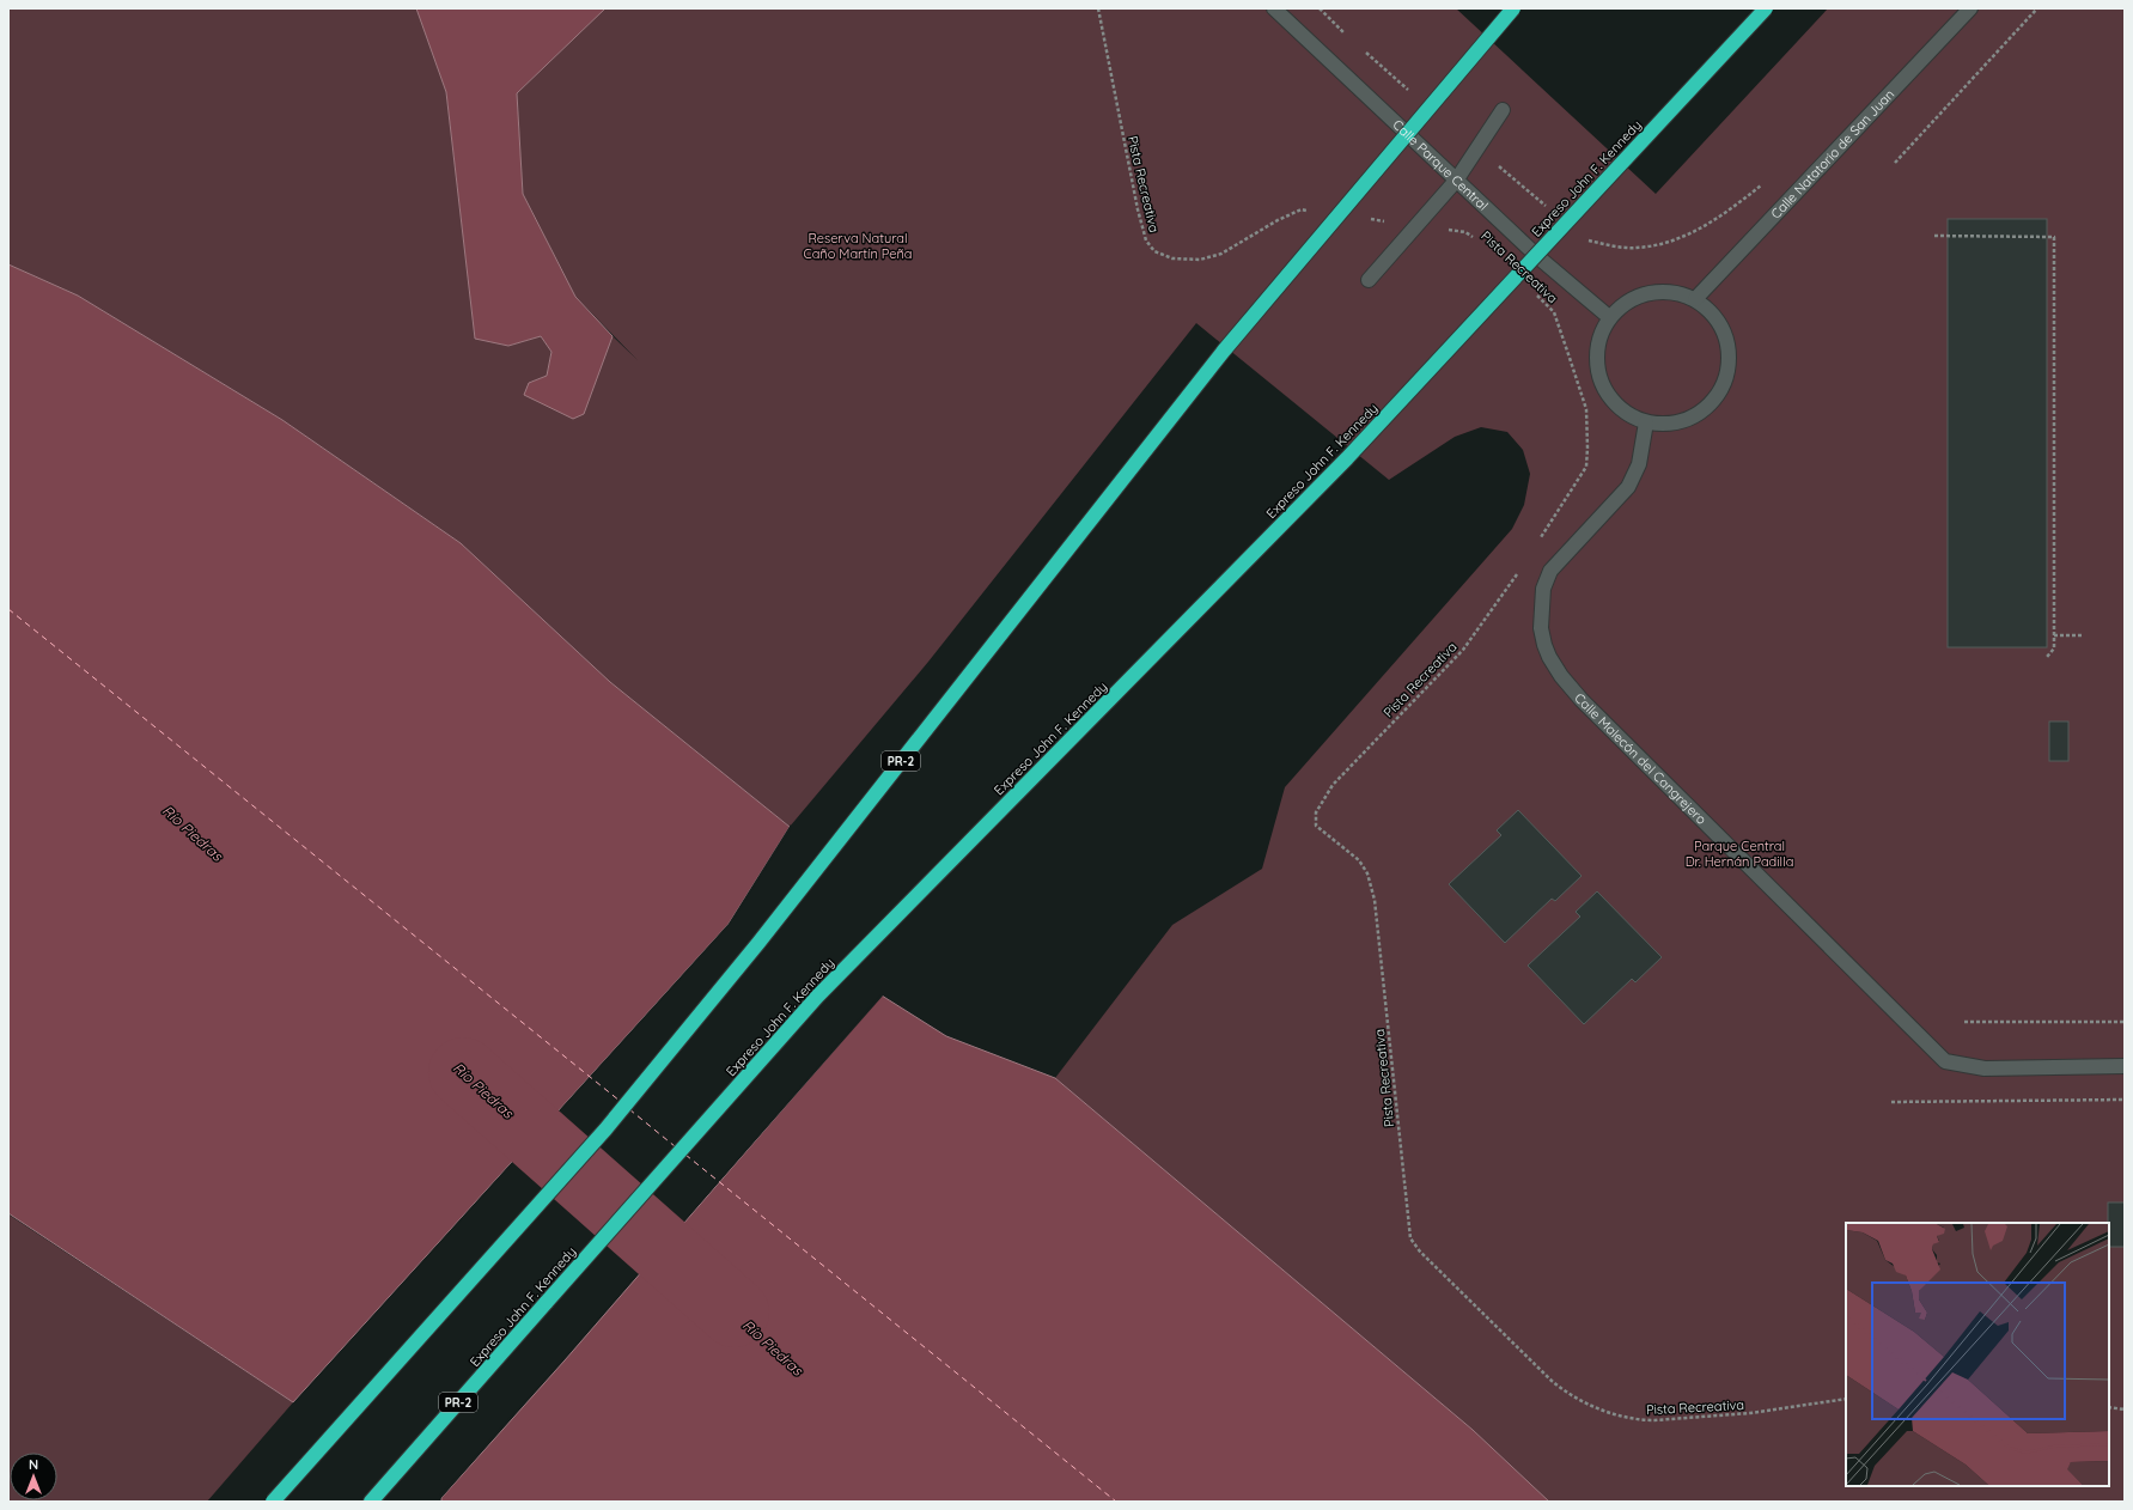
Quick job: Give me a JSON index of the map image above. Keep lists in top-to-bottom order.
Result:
{
  "streets": {
    "highway": ["Expreso John F. Kennedy", "PR-2"],
    "lane": ["Calle Natatorio de San Juan", "Calle Parque Central", "Calle Malecón del Cangrejero"],
    "path": ["Pista Recreativa"]
  },
  "crossings": [
    ["Calle Natatorio de San Juan", "Calle Parque Central"],
    ["Calle Natatorio de San Juan", "Calle Malecón del Cangrejero"],
    ["Calle Parque Central", "Calle Malecón del Cangrejero"]
  ],
  "water": ["Río Piedras"],
  "parks": ["Reserva Natural Caño Martín Peña", "Parque Central Dr. Hernán Padilla"],
  "north": "top"
}
